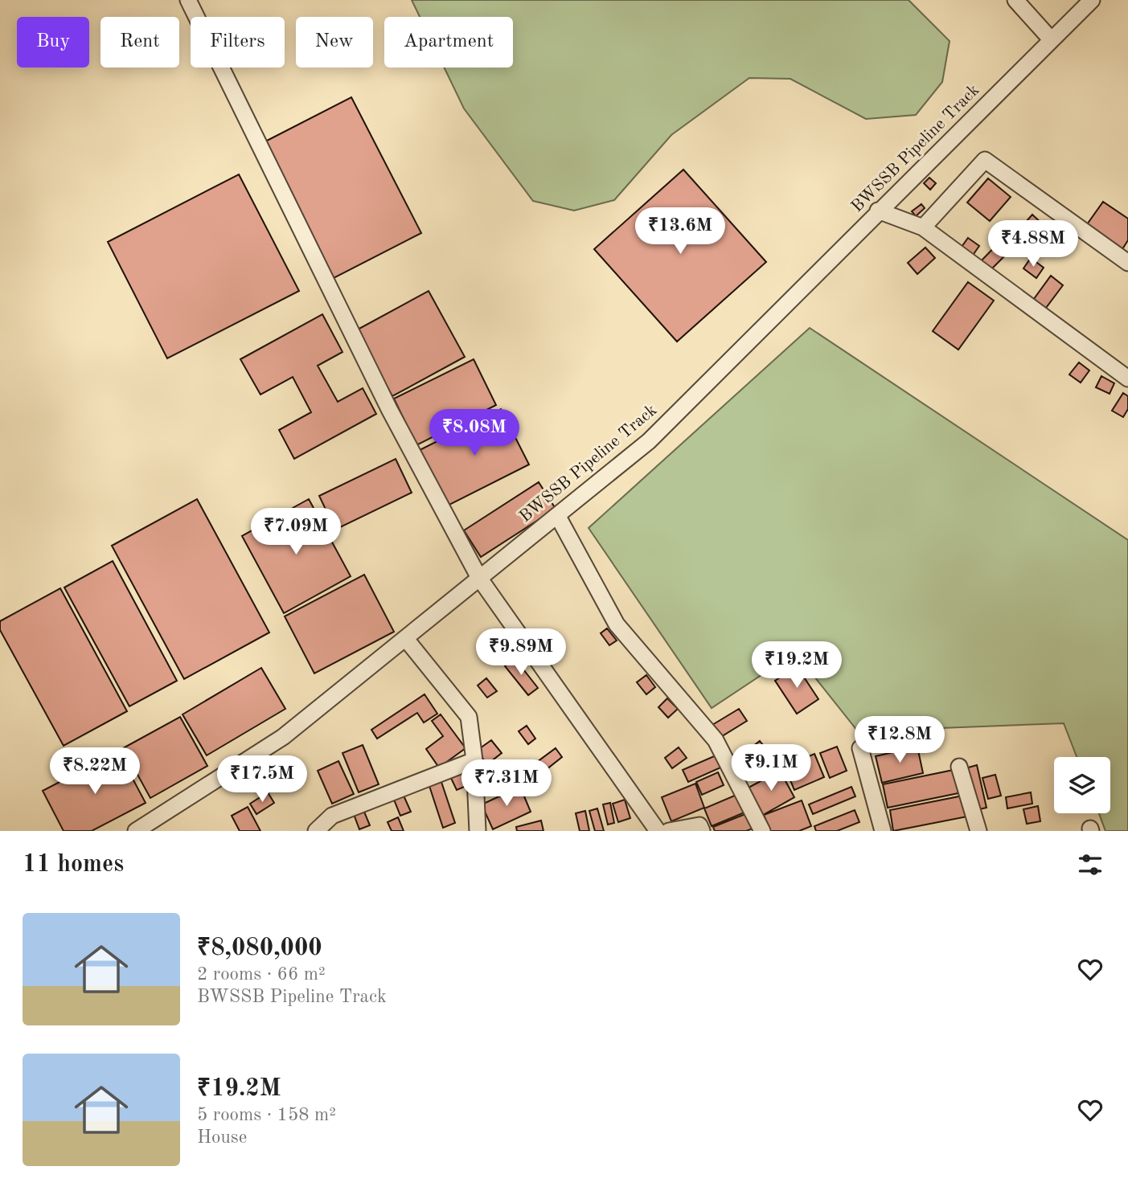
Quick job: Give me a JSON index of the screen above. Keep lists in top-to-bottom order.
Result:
{
  "streets": {
    "street": ["BWSSB Pipeline Track"]
  },
  "page": {
    "chip": [
      "Buy",
      "Rent",
      "Filters",
      "New",
      "Apartment"
    ],
    "price": [
      "₹13.6M",
      "₹4.88M",
      "₹8.08M",
      "₹7.09M",
      "₹9.89M",
      "₹19.2M",
      "₹12.8M",
      "₹9.1M",
      "₹8.22M",
      "₹17.5M",
      "₹7.31M"
    ],
    "heading": "11 homes",
    "list": [
      {
        "name": "₹8,080,000",
        "note": "2 rooms · 66 m² · BWSSB Pipeline Track"
      },
      {
        "name": "₹19.2M",
        "note": "5 rooms · 158 m² · House"
      }
    ]
  }
}
